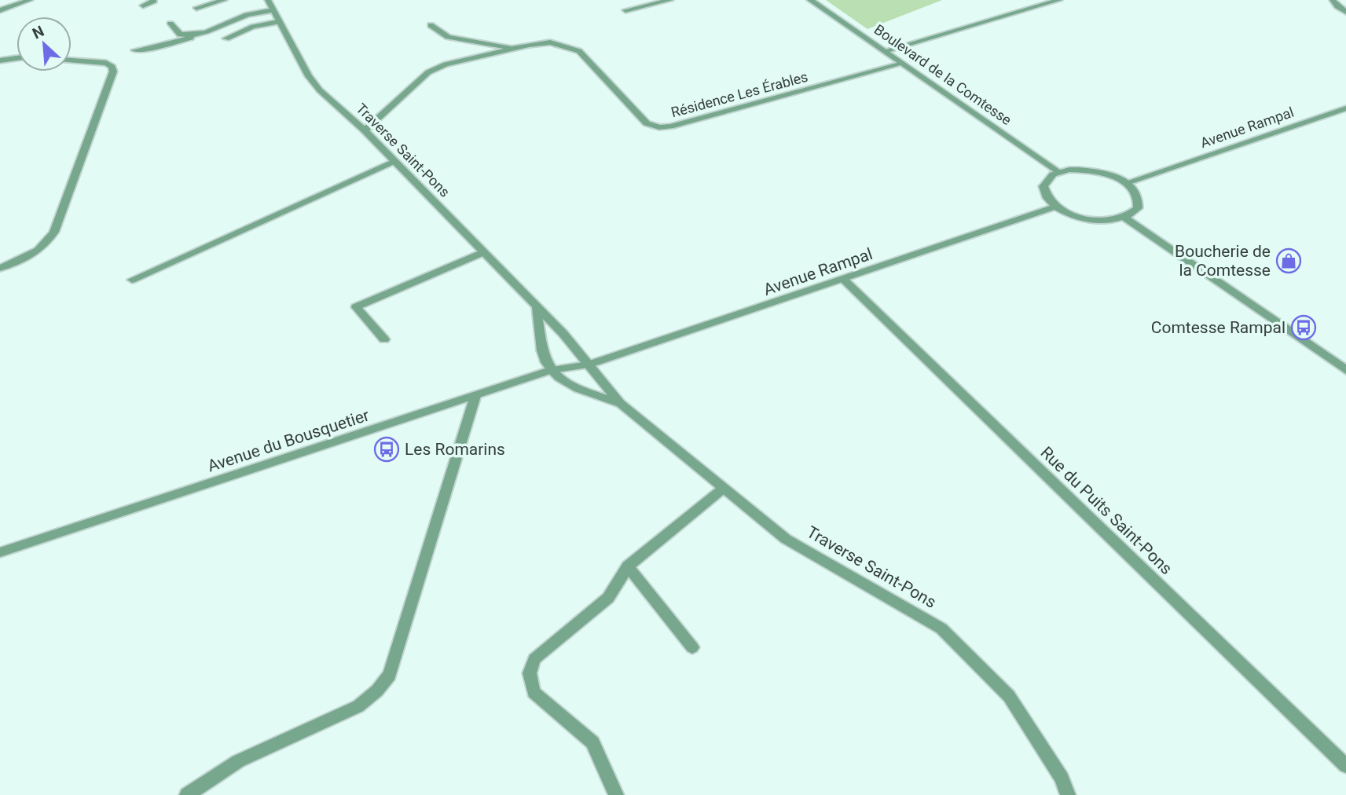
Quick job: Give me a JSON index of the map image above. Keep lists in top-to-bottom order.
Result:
{
  "streets": {
    "street": [
      "Boulevard de la Comtesse",
      "Résidence Les Érables",
      "Avenue Rampal",
      "Traverse Saint-Pons",
      "Avenue du Bousquetier",
      "Rue du Puits Saint-Pons"
    ]
  },
  "crossings": [
    ["Boulevard de la Comtesse", "Résidence Les Érables"],
    ["Résidence Les Érables", "Traverse Saint-Pons"],
    ["Avenue Rampal", "Traverse Saint-Pons"],
    ["Avenue Rampal", "Avenue du Bousquetier"],
    ["Avenue Rampal", "Rue du Puits Saint-Pons"],
    ["Traverse Saint-Pons", "Avenue du Bousquetier"]
  ],
  "places": {
    "shop": ["Boucherie de la Comtesse"],
    "bus stop": ["Comtesse Rampal", "Les Romarins"]
  },
  "north": "top left"
}
